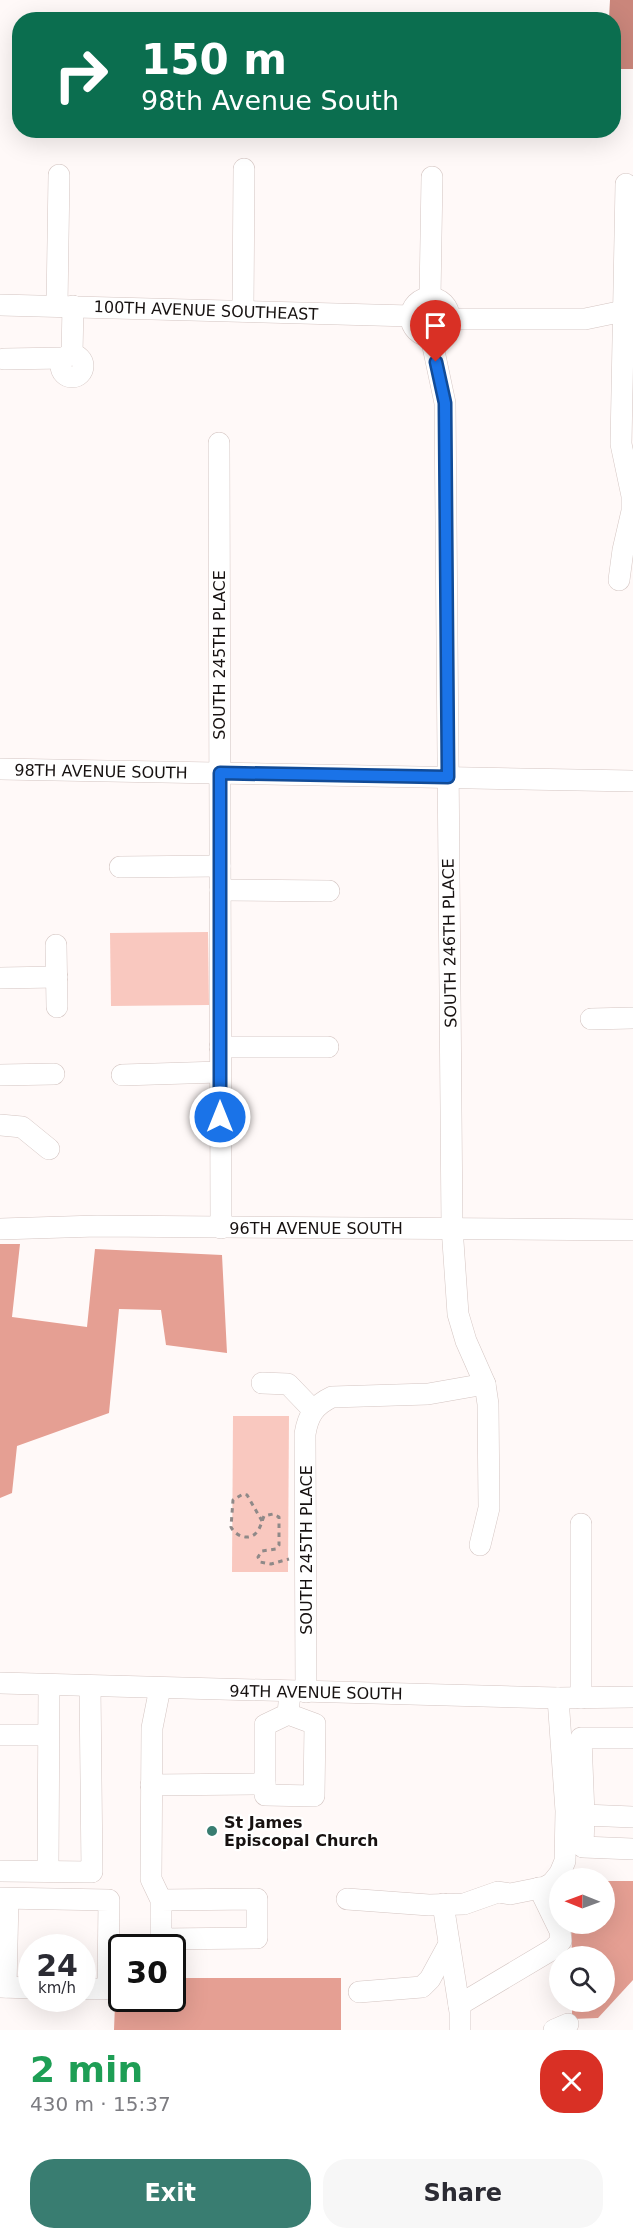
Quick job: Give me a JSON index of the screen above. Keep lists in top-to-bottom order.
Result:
{
  "streets": {
    "street": [
      "100TH AVENUE SOUTHEAST",
      "SOUTH 245TH PLACE",
      "98TH AVENUE SOUTH",
      "SOUTH 246TH PLACE",
      "96TH AVENUE SOUTH",
      "94TH AVENUE SOUTH"
    ]
  },
  "crossings": [
    ["100TH AVENUE SOUTHEAST", "SOUTH 246TH PLACE"],
    ["SOUTH 245TH PLACE", "98TH AVENUE SOUTH"],
    ["SOUTH 245TH PLACE", "96TH AVENUE SOUTH"],
    ["SOUTH 245TH PLACE", "94TH AVENUE SOUTH"],
    ["98TH AVENUE SOUTH", "SOUTH 246TH PLACE"],
    ["SOUTH 246TH PLACE", "96TH AVENUE SOUTH"]
  ],
  "places": ["St James Episcopal Church"],
  "north": "left",
  "page": {
    "turn": ["150 m", "98th Avenue South"],
    "speed": "24 km/h",
    "limit": "30",
    "heading": ["2 min", "430 m · 15:37"],
    "buttons": ["Exit", "Share"]
  }
}
